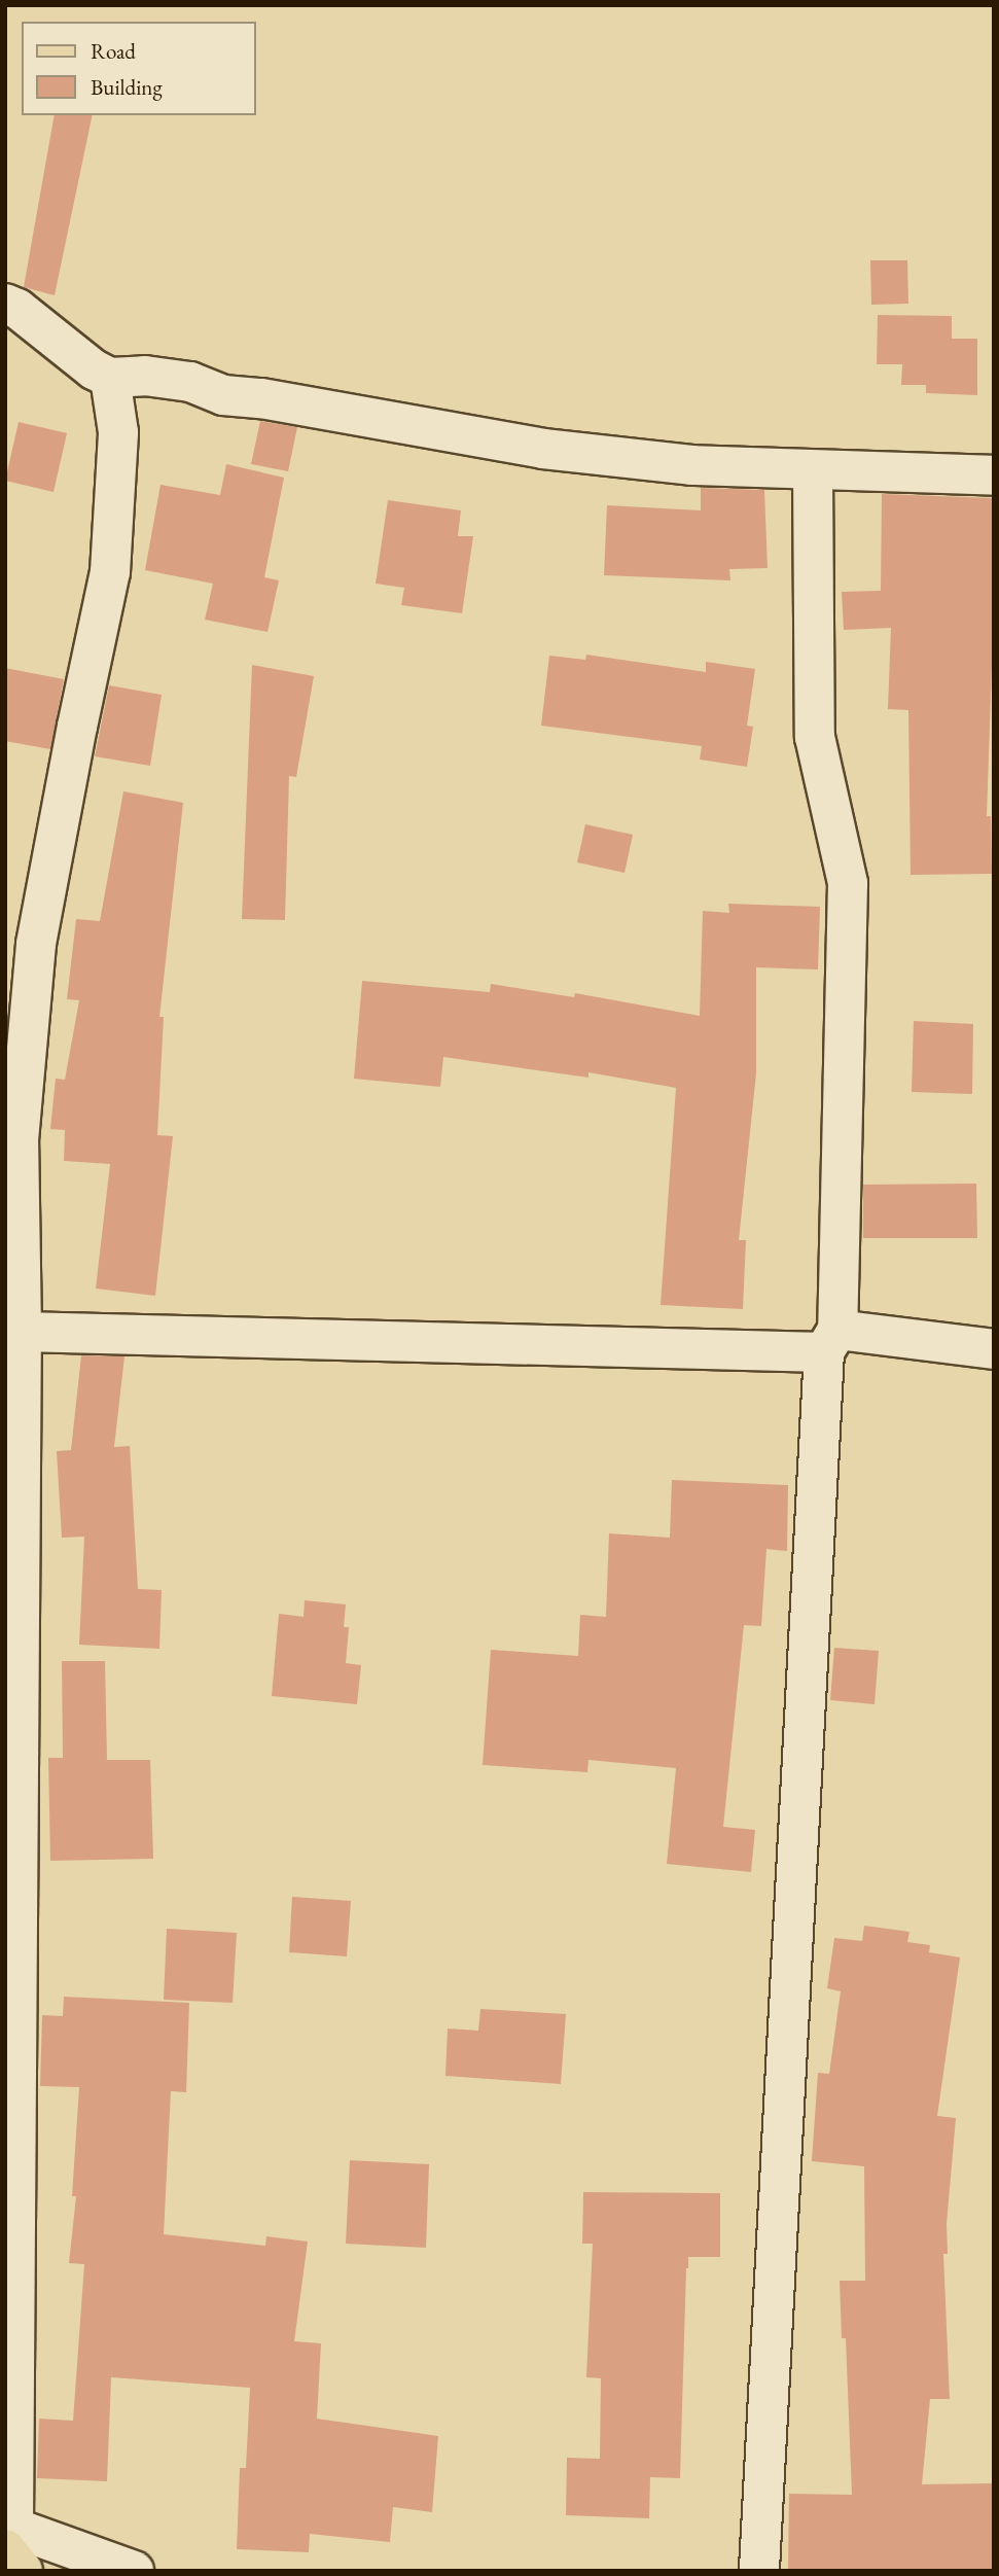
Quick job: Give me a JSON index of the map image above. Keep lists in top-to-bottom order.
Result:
{
  "legend": ["Road", "Building"]
}
